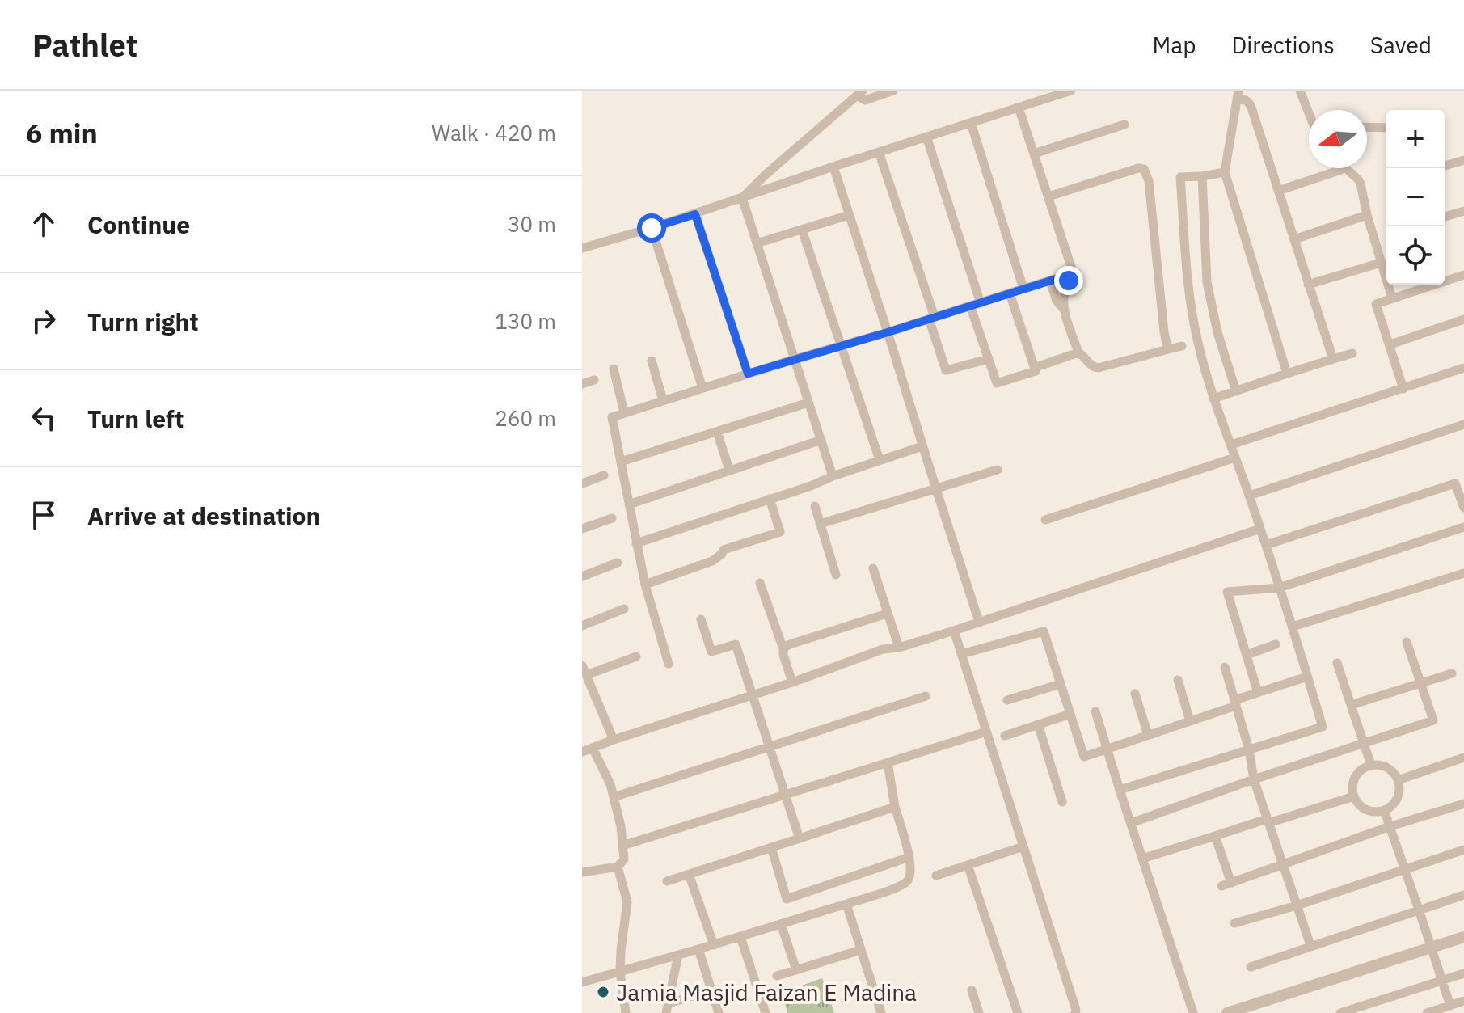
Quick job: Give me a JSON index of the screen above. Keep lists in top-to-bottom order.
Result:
{
  "places": ["Jamia Masjid Faizan E Madina"],
  "north": "left",
  "page": {
    "header": "Pathlet",
    "nav": ["Map", "Directions", "Saved"],
    "heading": ["6 min", "Walk · 420 m"],
    "map_buttons": ["+", "−"],
    "list": [
      ["Continue", "30 m"],
      ["Turn right", "130 m"],
      ["Turn left", "260 m"],
      "Arrive at destination"
    ]
  }
}
